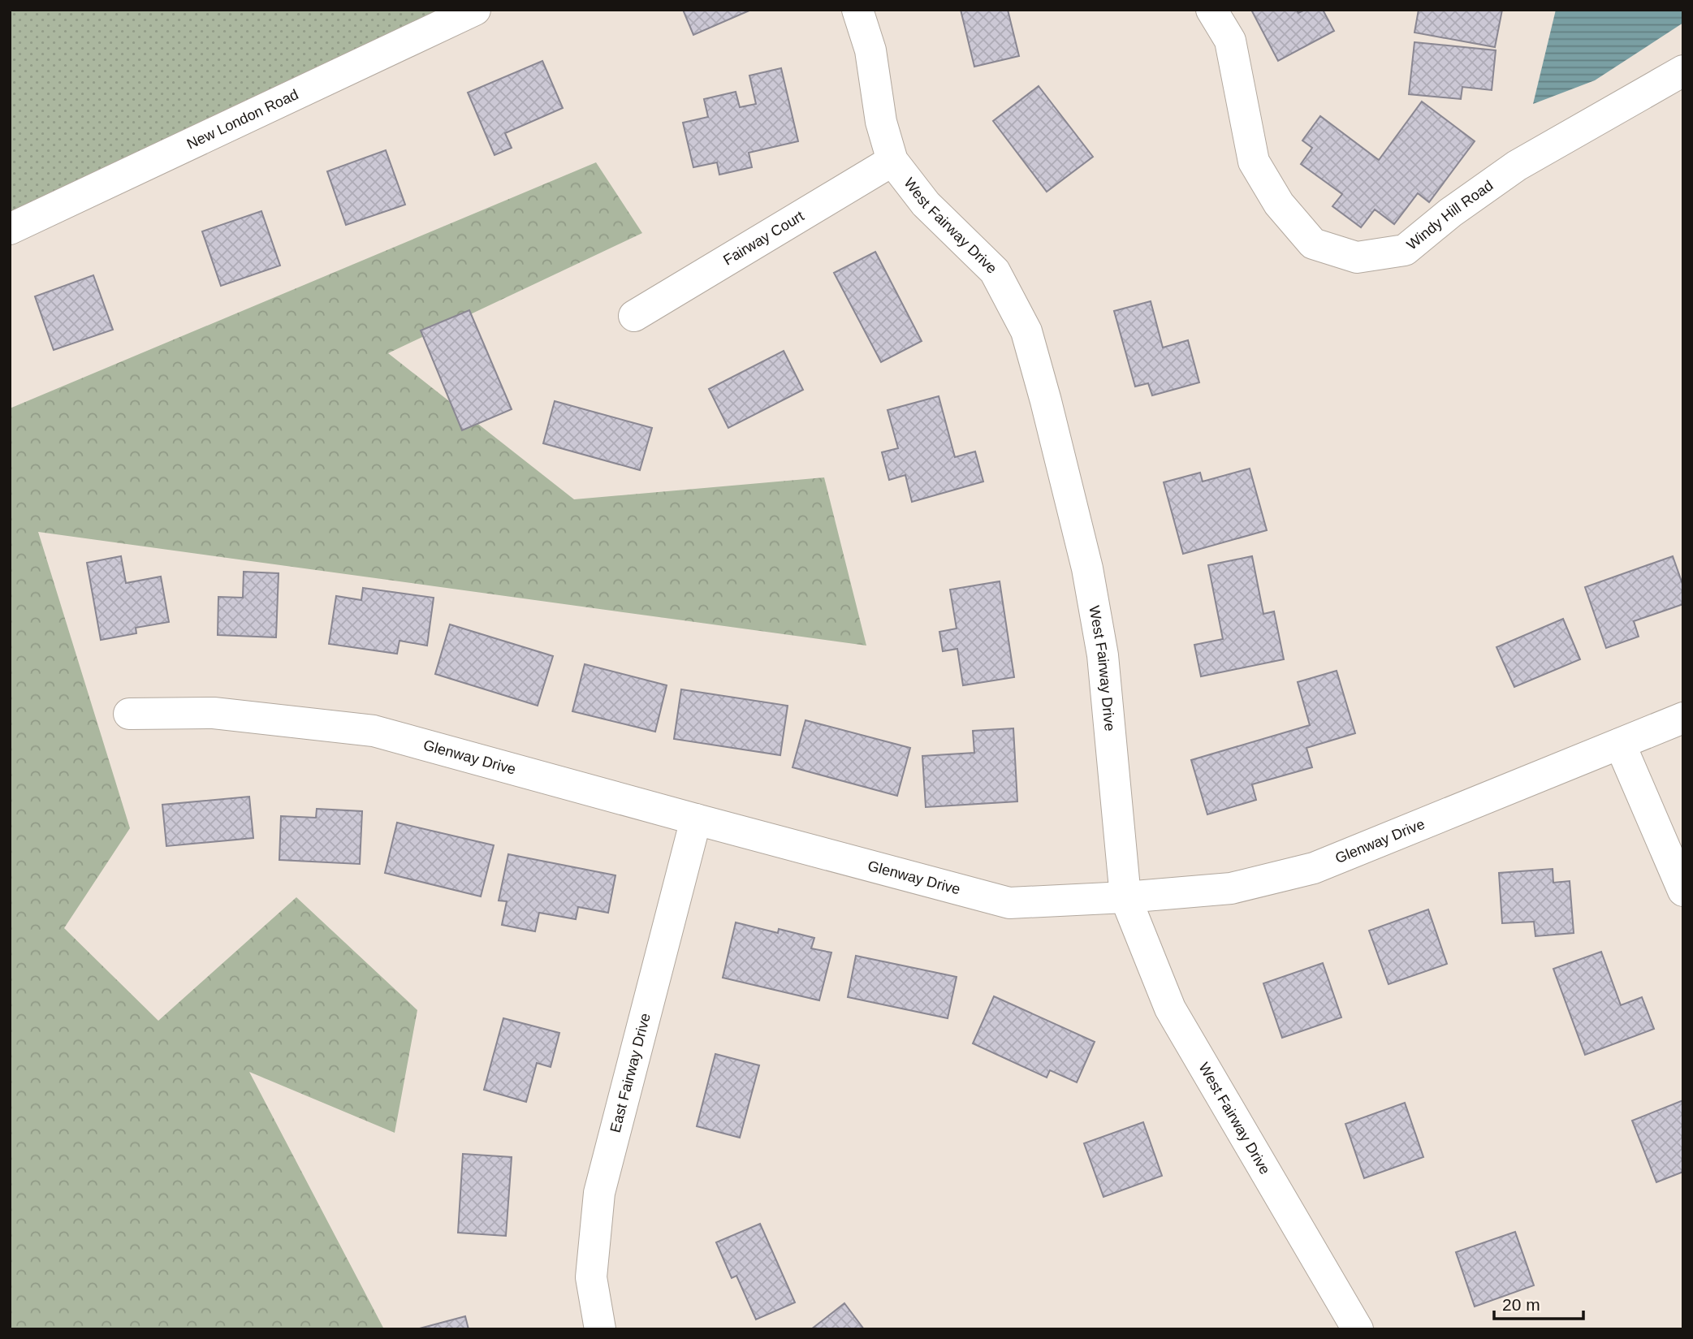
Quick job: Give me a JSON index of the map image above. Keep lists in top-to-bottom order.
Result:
{
  "streets": {
    "street": [
      "New London Road",
      "Windy Hill Road",
      "West Fairway Drive",
      "Fairway Court",
      "Glenway Drive",
      "East Fairway Drive"
    ]
  },
  "crossings": [
    ["West Fairway Drive", "Fairway Court"],
    ["West Fairway Drive", "Glenway Drive"],
    ["Glenway Drive", "East Fairway Drive"]
  ],
  "scale_bar": "20 m"
}
